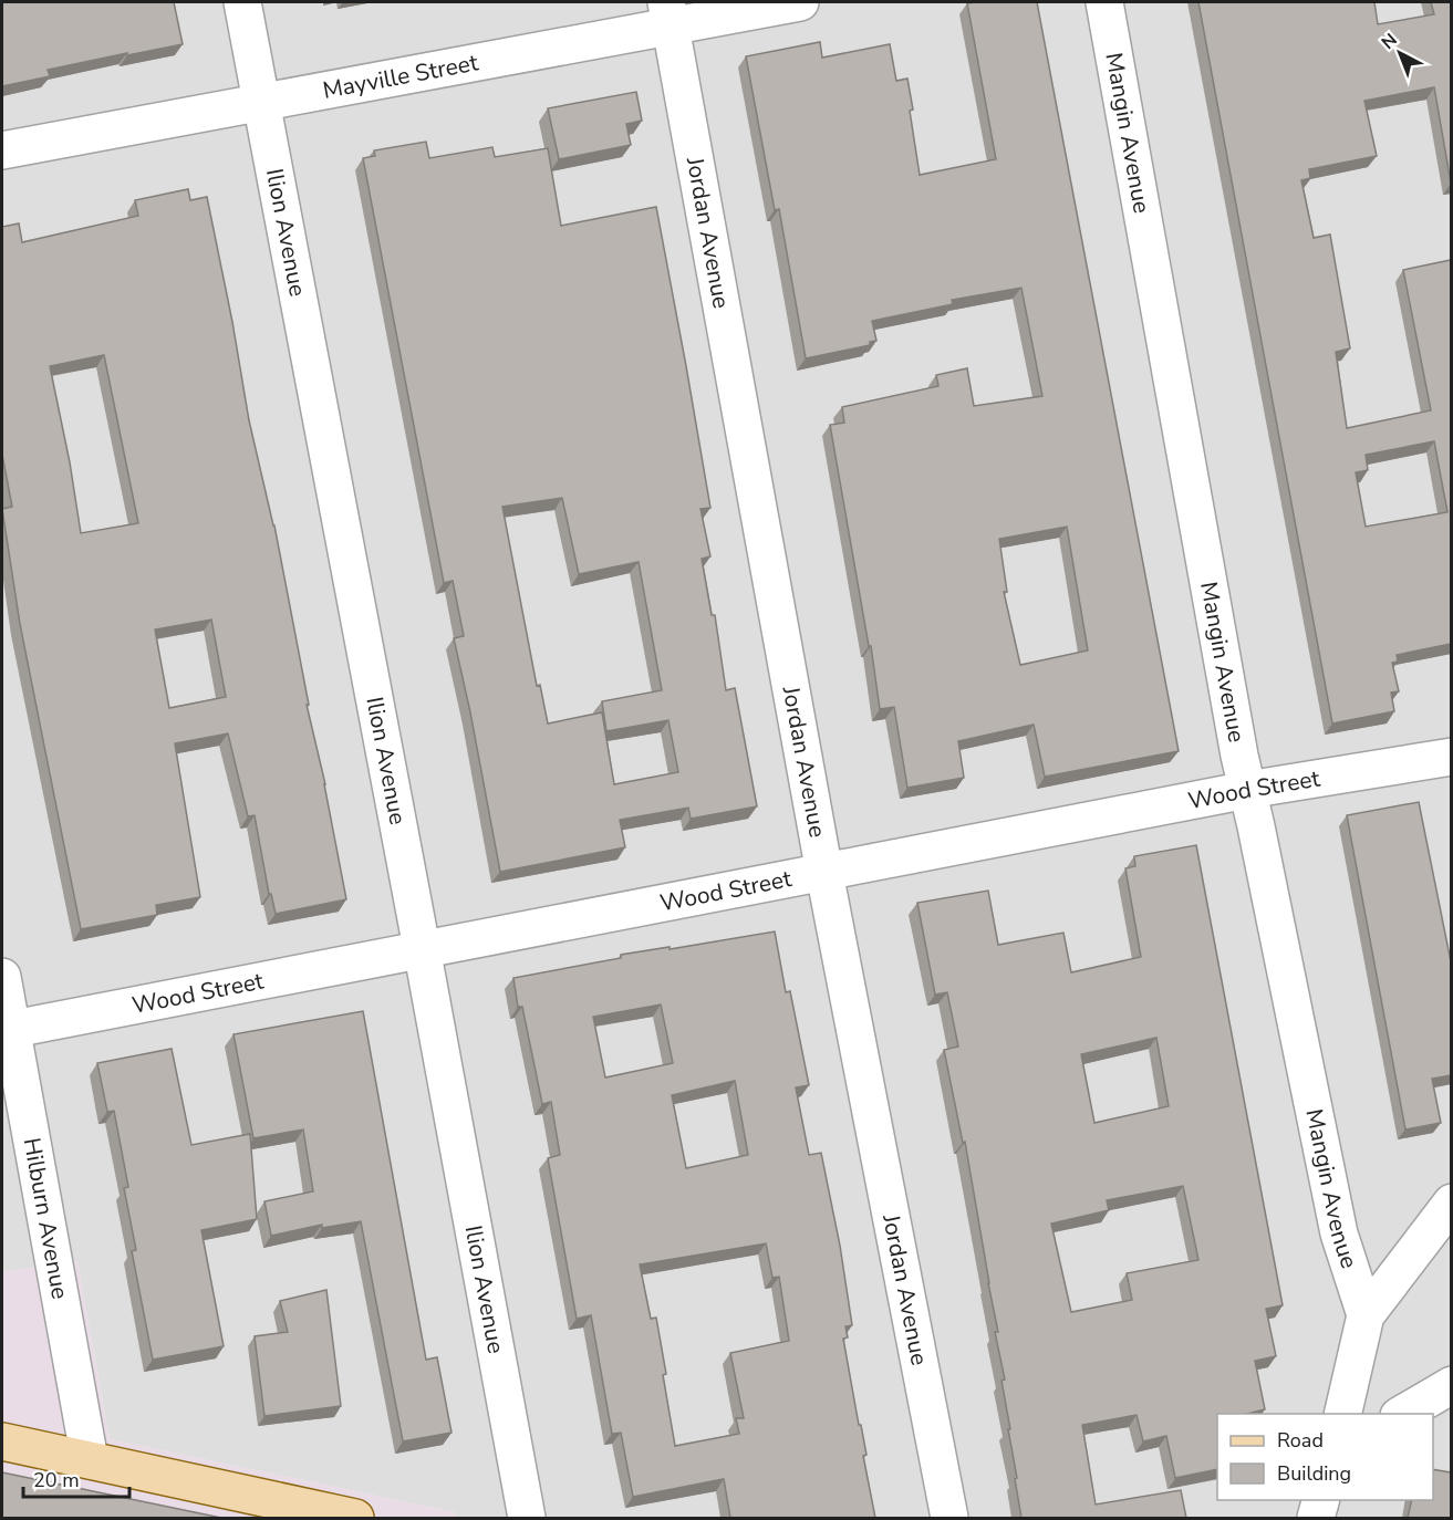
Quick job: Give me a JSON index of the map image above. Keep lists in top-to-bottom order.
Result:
{
  "streets": {
    "street": [
      "Mayville Street",
      "Mangin Avenue",
      "Ilion Avenue",
      "Jordan Avenue",
      "Wood Street",
      "Hilburn Avenue"
    ]
  },
  "crossings": [
    ["Mayville Street", "Ilion Avenue"],
    ["Mayville Street", "Jordan Avenue"],
    ["Mangin Avenue", "Wood Street"],
    ["Ilion Avenue", "Wood Street"],
    ["Jordan Avenue", "Wood Street"],
    ["Wood Street", "Hilburn Avenue"]
  ],
  "legend": ["Road", "Building"],
  "scale_bar": "20 m",
  "north": "top left"
}
